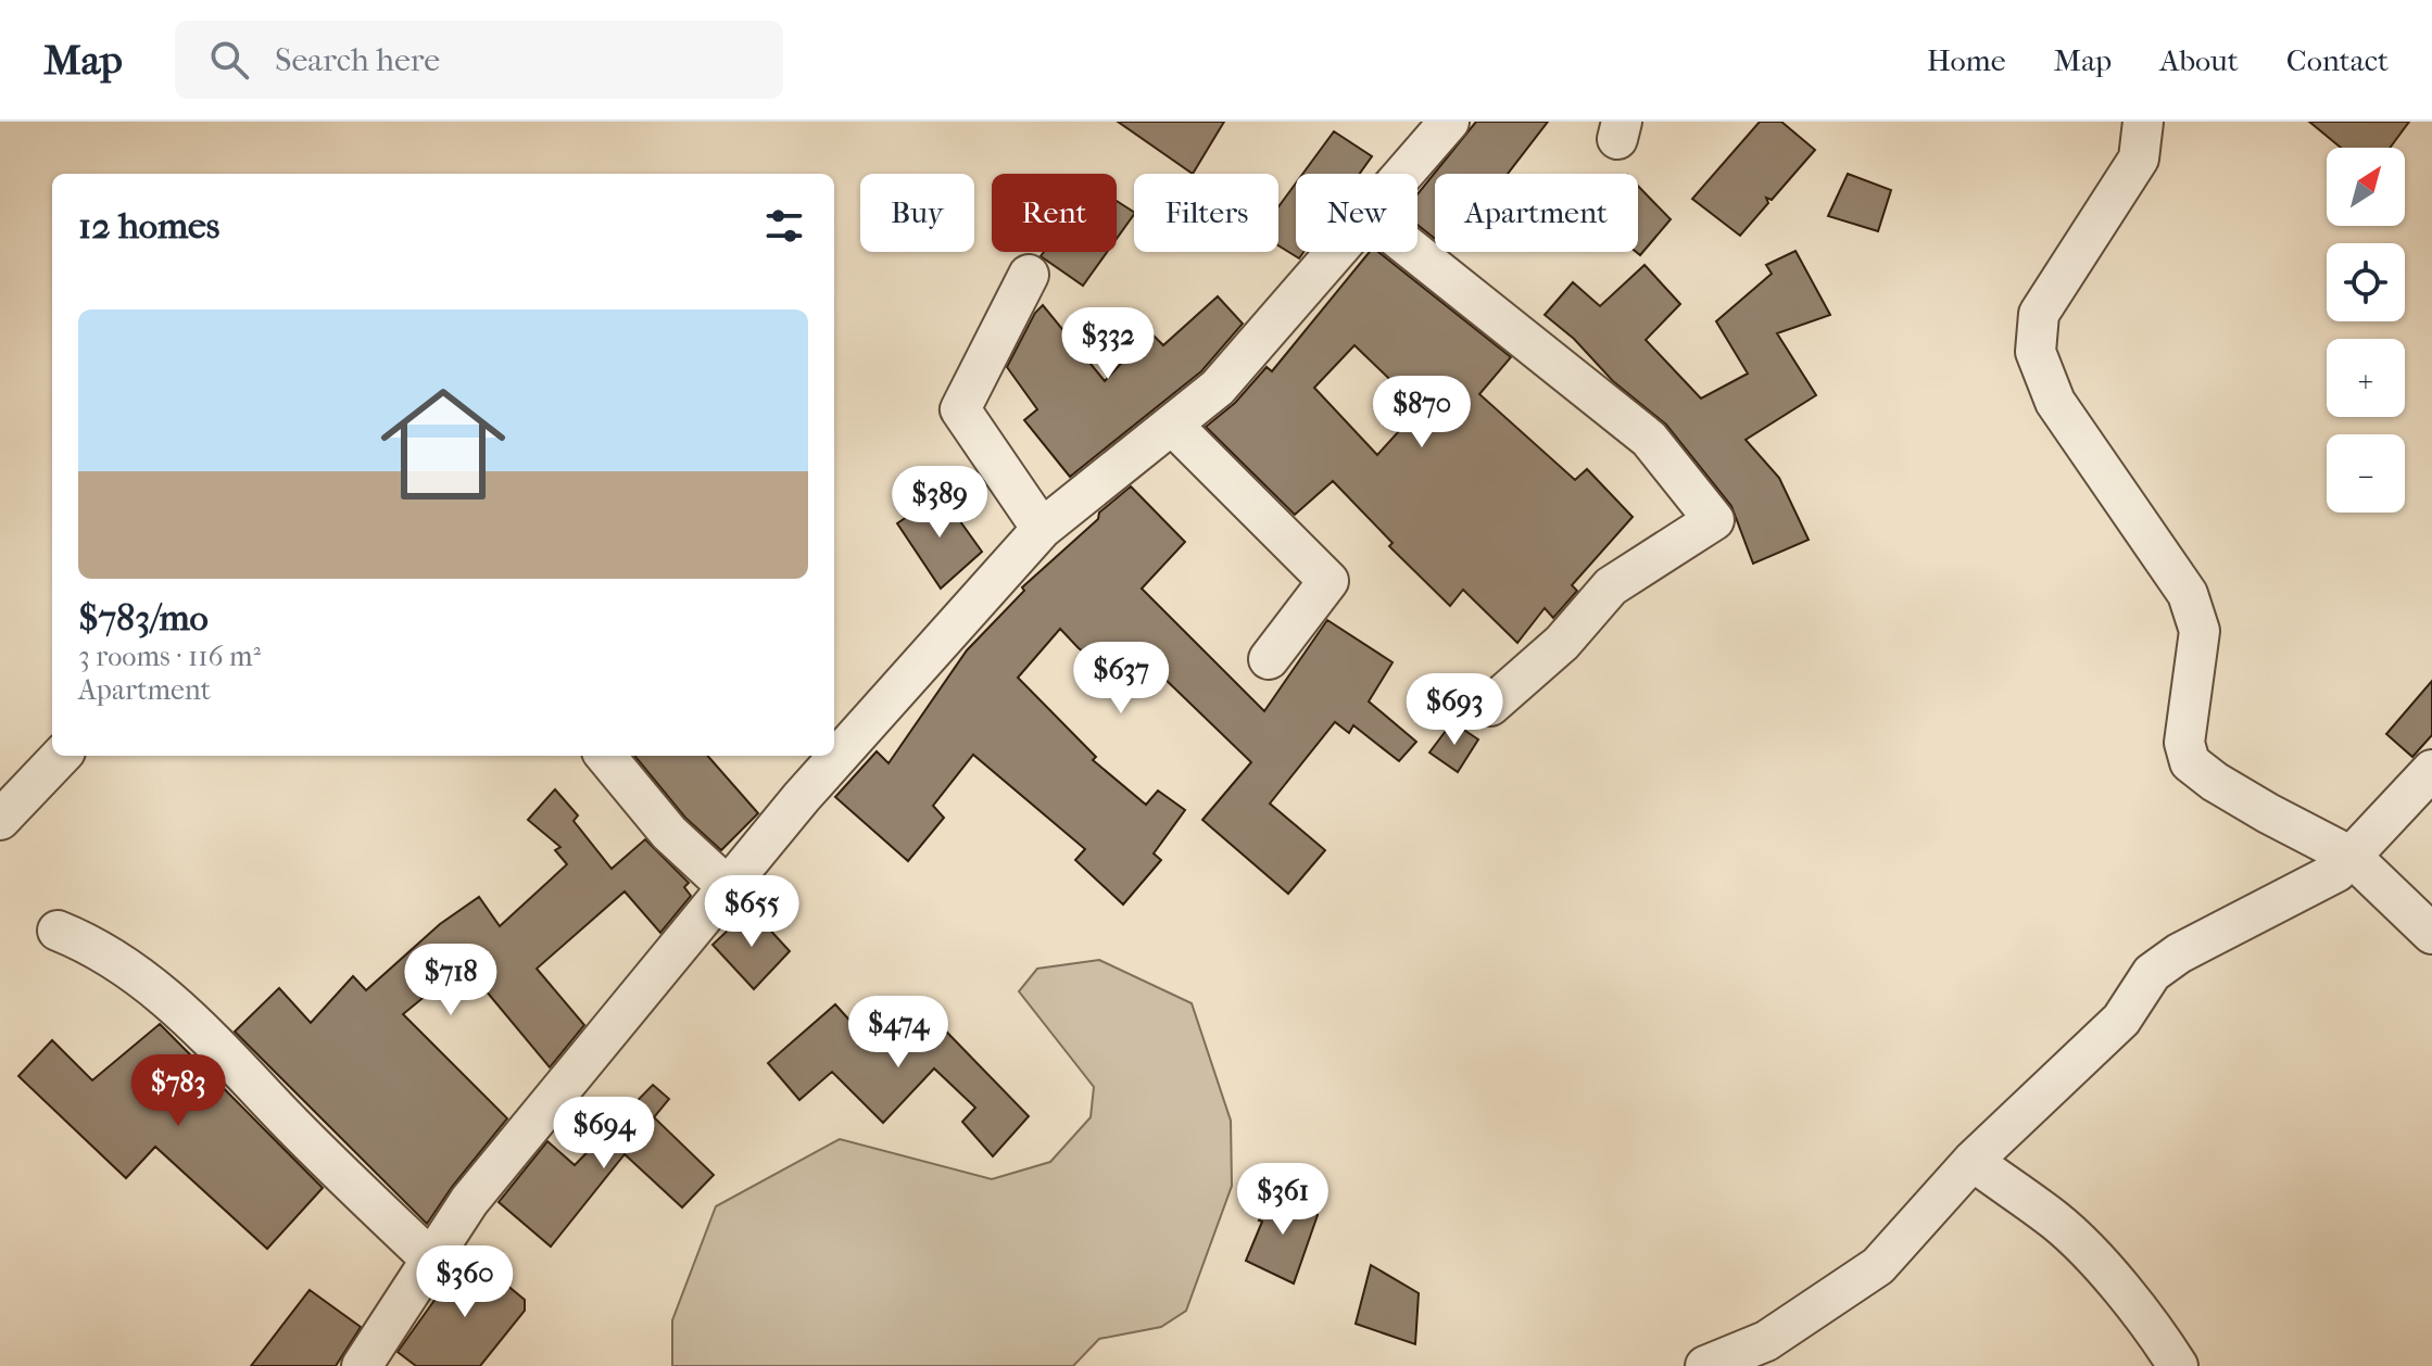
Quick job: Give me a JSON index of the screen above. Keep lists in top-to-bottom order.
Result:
{
  "north": "top right",
  "page": {
    "header": "Map",
    "search": "Search here",
    "nav": [
      "Home",
      "Map",
      "About",
      "Contact"
    ],
    "map_buttons": ["+", "−"],
    "chip": [
      "Buy",
      "Rent",
      "Filters",
      "New",
      "Apartment"
    ],
    "heading": "12 homes",
    "list": [
      {
        "name": "$783/mo",
        "note": "3 rooms · 116 m² · Apartment"
      }
    ],
    "price": [
      "$332",
      "$870",
      "$389",
      "$637",
      "$693",
      "$655",
      "$718",
      "$474",
      "$783",
      "$694",
      "$361",
      "$360"
    ]
  }
}
